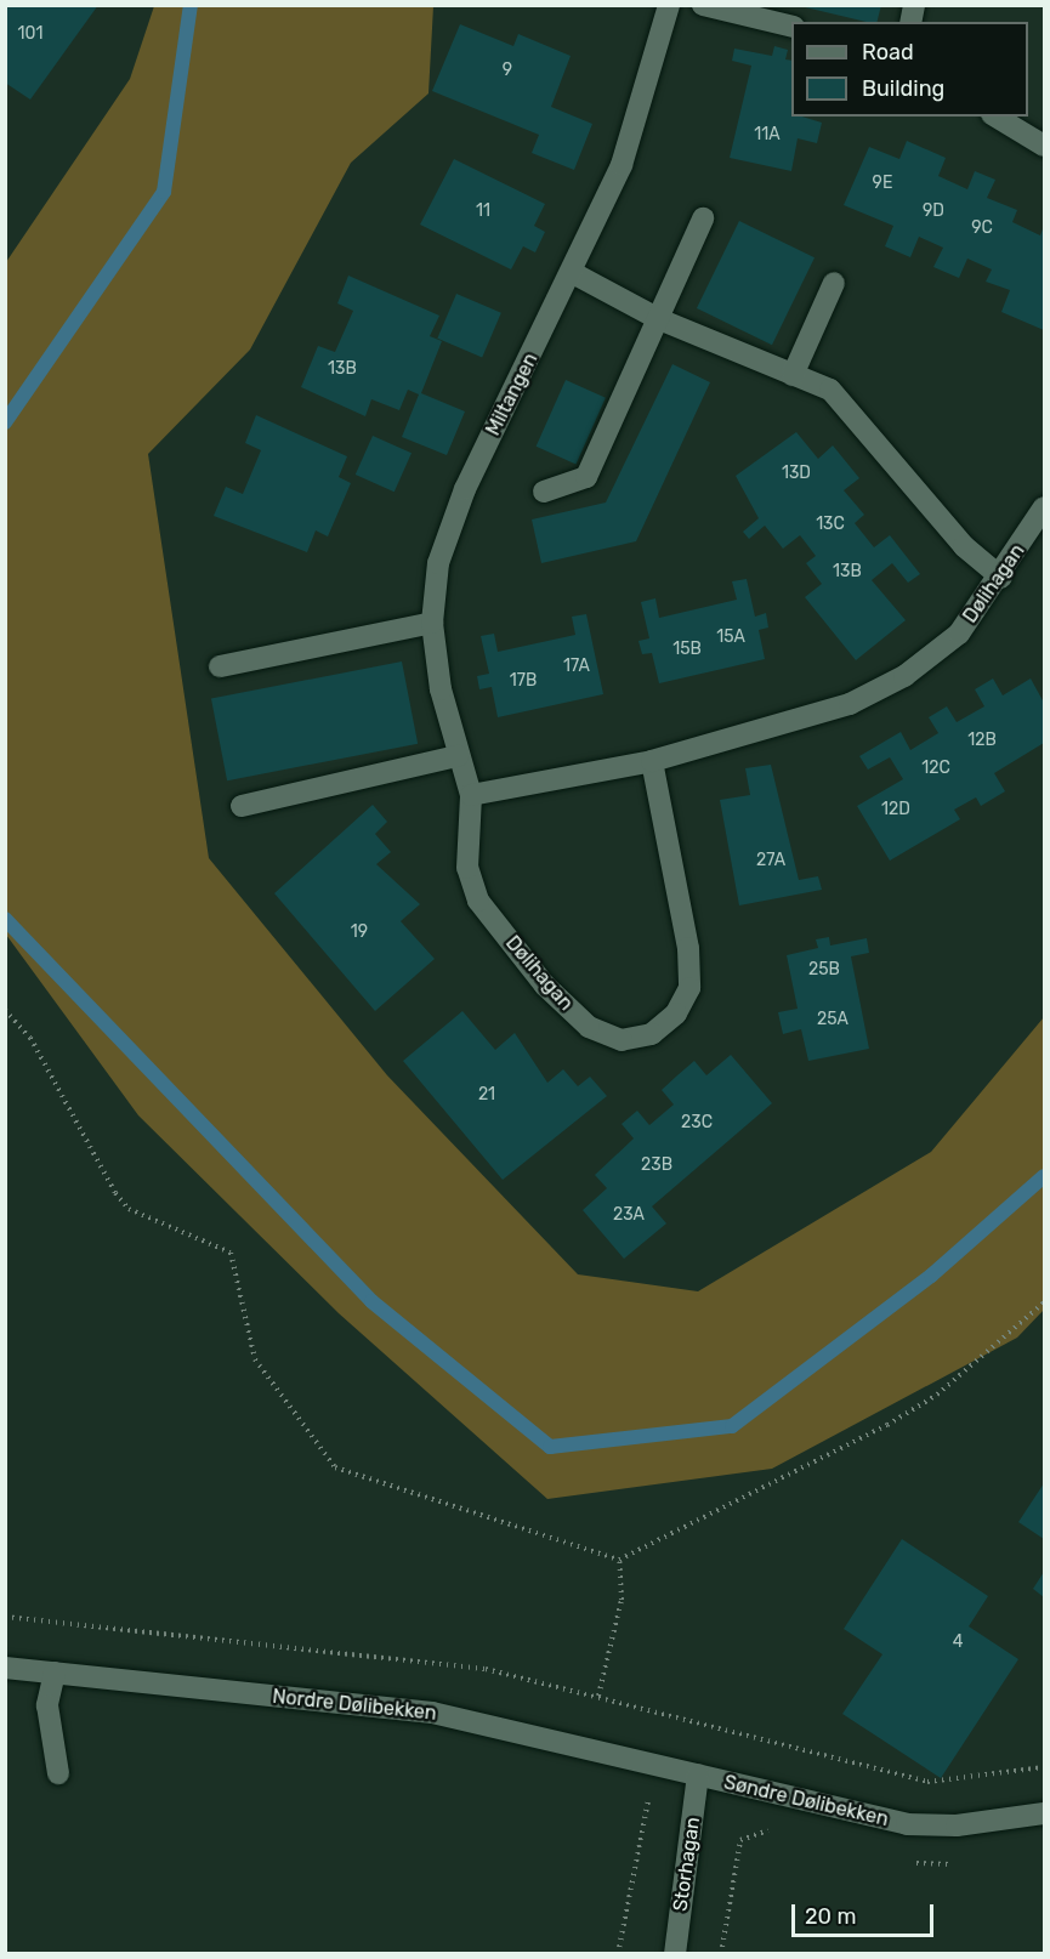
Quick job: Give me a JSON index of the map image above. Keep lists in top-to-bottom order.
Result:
{
  "streets": {
    "street": [
      "Miltangen",
      "Dølihagan",
      "Nordre Dølibekken",
      "Søndre Dølibekken",
      "Storhagan"
    ]
  },
  "crossings": [
    ["Miltangen", "Dølihagan"],
    ["Nordre Dølibekken", "Søndre Dølibekken"],
    ["Nordre Dølibekken", "Storhagan"],
    ["Søndre Dølibekken", "Storhagan"]
  ],
  "house_numbers": [
    "101",
    "9",
    "11A",
    "9E",
    "11",
    "9D",
    "9C",
    "13B",
    "13D",
    "13C",
    "13B",
    "15A",
    "15B",
    "17A",
    "17B",
    "12B",
    "12C",
    "12D",
    "27A",
    "19",
    "25B",
    "25A",
    "21",
    "23C",
    "23B",
    "23A",
    "4"
  ],
  "legend": ["Road", "Building"],
  "scale_bar": "20 m"
}
